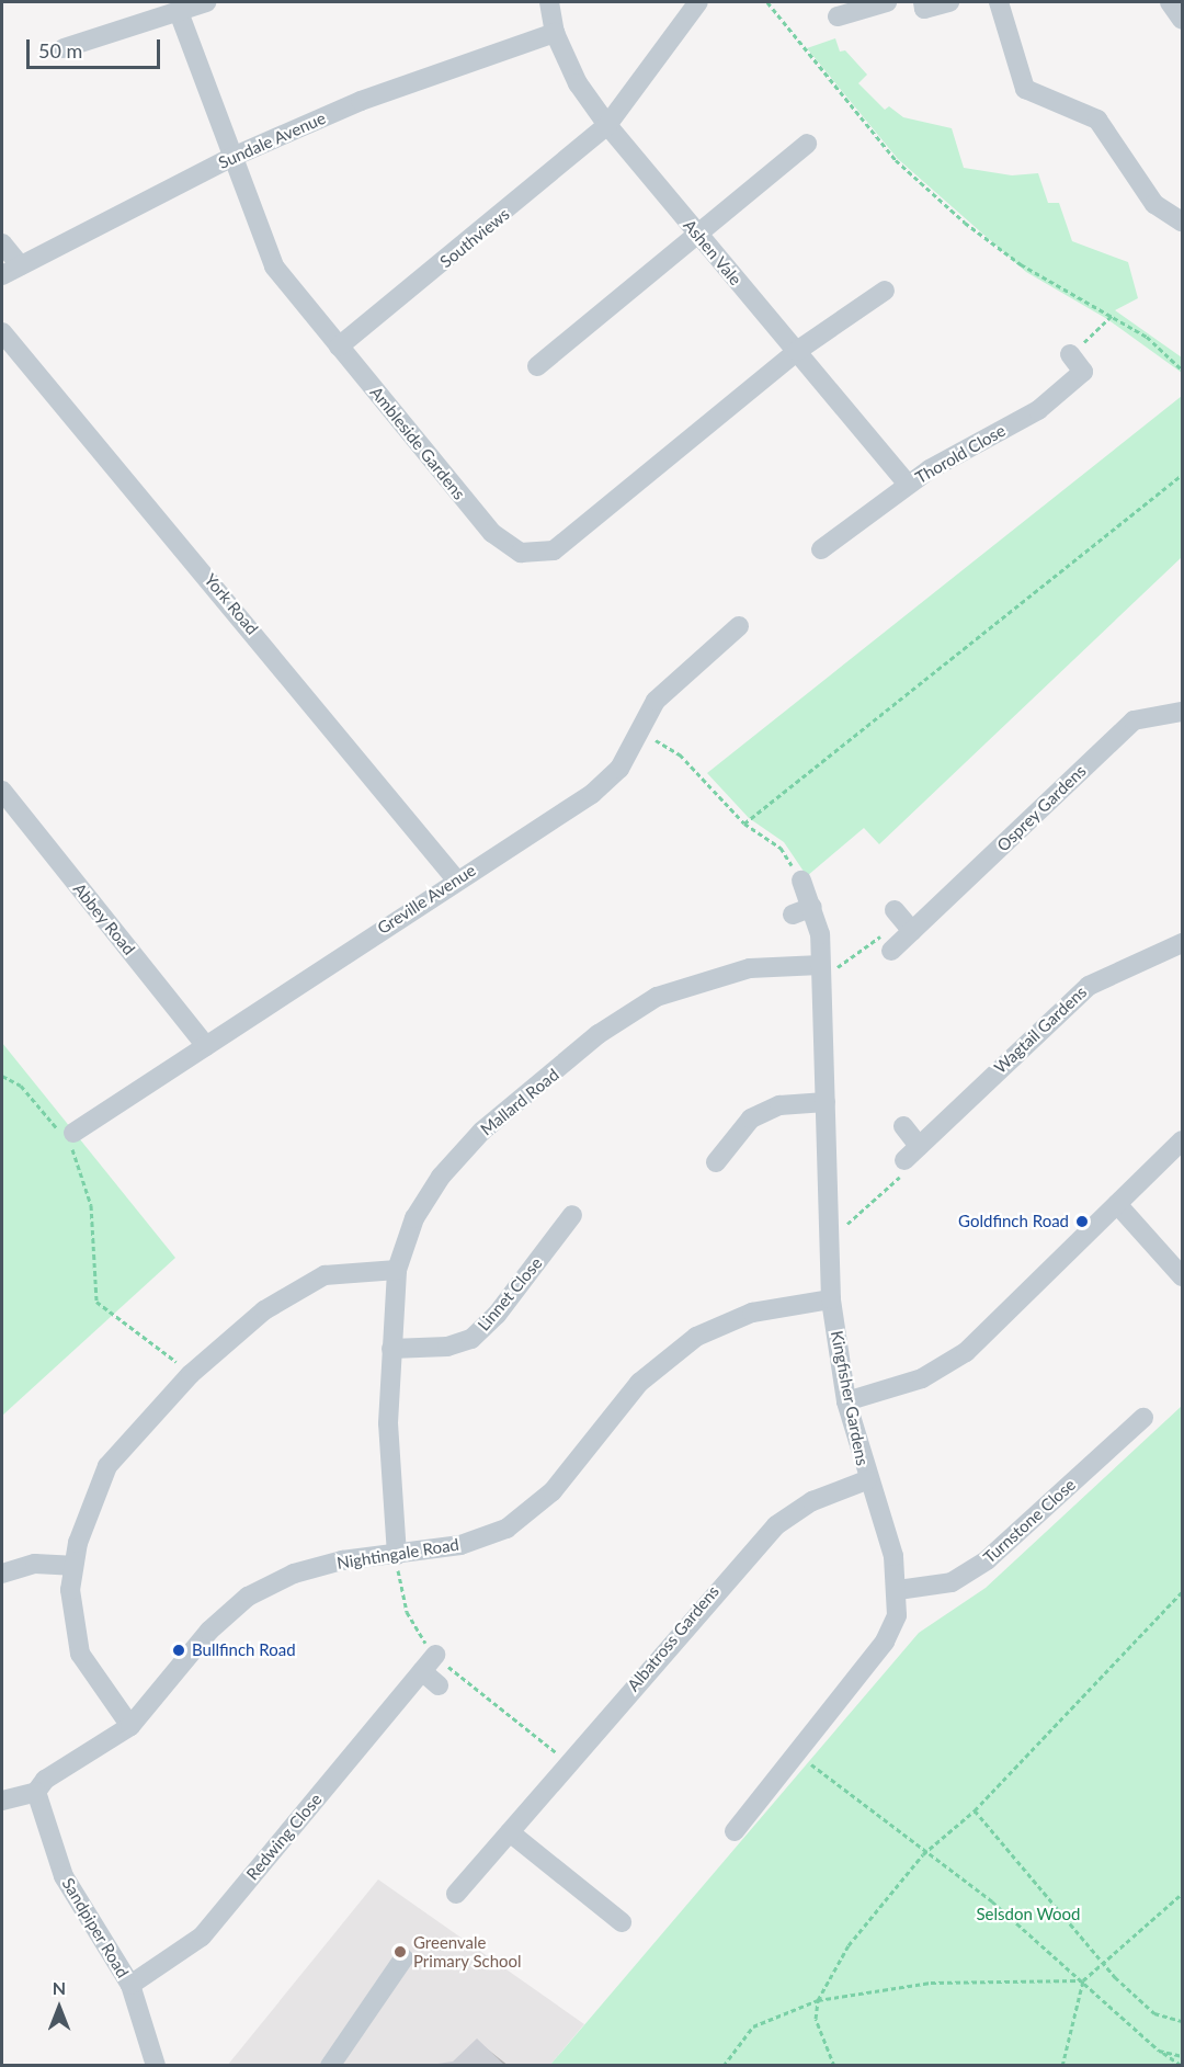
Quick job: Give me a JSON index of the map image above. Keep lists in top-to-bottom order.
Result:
{
  "streets": {
    "street": [
      "Sundale Avenue",
      "Southviews",
      "Ashen Vale",
      "Ambleside Gardens",
      "Thorold Close",
      "York Road",
      "Osprey Gardens",
      "Greville Avenue",
      "Abbey Road",
      "Wagtail Gardens",
      "Mallard Road",
      "Linnet Close",
      "Kingfisher Gardens",
      "Turnstone Close",
      "Nightingale Road",
      "Albatross Gardens",
      "Redwing Close",
      "Sandpiper Road"
    ]
  },
  "crossings": [
    ["Sundale Avenue", "Ashen Vale"],
    ["Sundale Avenue", "Ambleside Gardens"],
    ["Southviews", "Ashen Vale"],
    ["Southviews", "Ambleside Gardens"],
    ["Ashen Vale", "Ambleside Gardens"],
    ["Ashen Vale", "Thorold Close"],
    ["York Road", "Greville Avenue"],
    ["Greville Avenue", "Abbey Road"],
    ["Mallard Road", "Linnet Close"],
    ["Mallard Road", "Kingfisher Gardens"],
    ["Mallard Road", "Nightingale Road"],
    ["Kingfisher Gardens", "Turnstone Close"],
    ["Kingfisher Gardens", "Nightingale Road"],
    ["Kingfisher Gardens", "Albatross Gardens"],
    ["Nightingale Road", "Sandpiper Road"],
    ["Redwing Close", "Sandpiper Road"]
  ],
  "parks": ["Selsdon Wood"],
  "places": ["Goldfinch Road", "Bullfinch Road", "Greenvale Primary School"],
  "scale_bar": "50 m",
  "north": "top"
}
